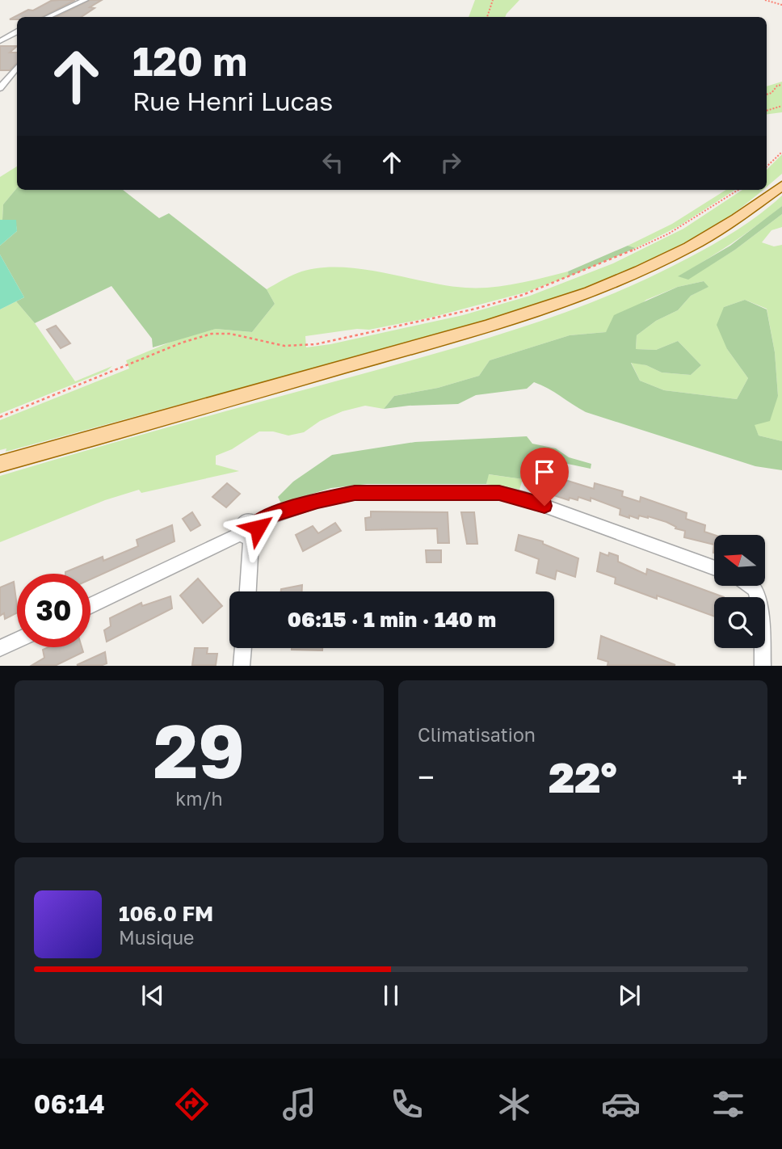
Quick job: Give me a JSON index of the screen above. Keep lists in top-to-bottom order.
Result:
{
  "north": "left",
  "page": {
    "turn": ["120 m", "Rue Henri Lucas"],
    "limit": "30",
    "trip": "06:15 · 1 min · 140 m",
    "tile": [
      ["29", "km/h"],
      "Climatisation"
    ],
    "heat": ["−", "22°", "+"],
    "song": ["106.0 FM", "Musique"],
    "tabs": "06:14"
  }
}
